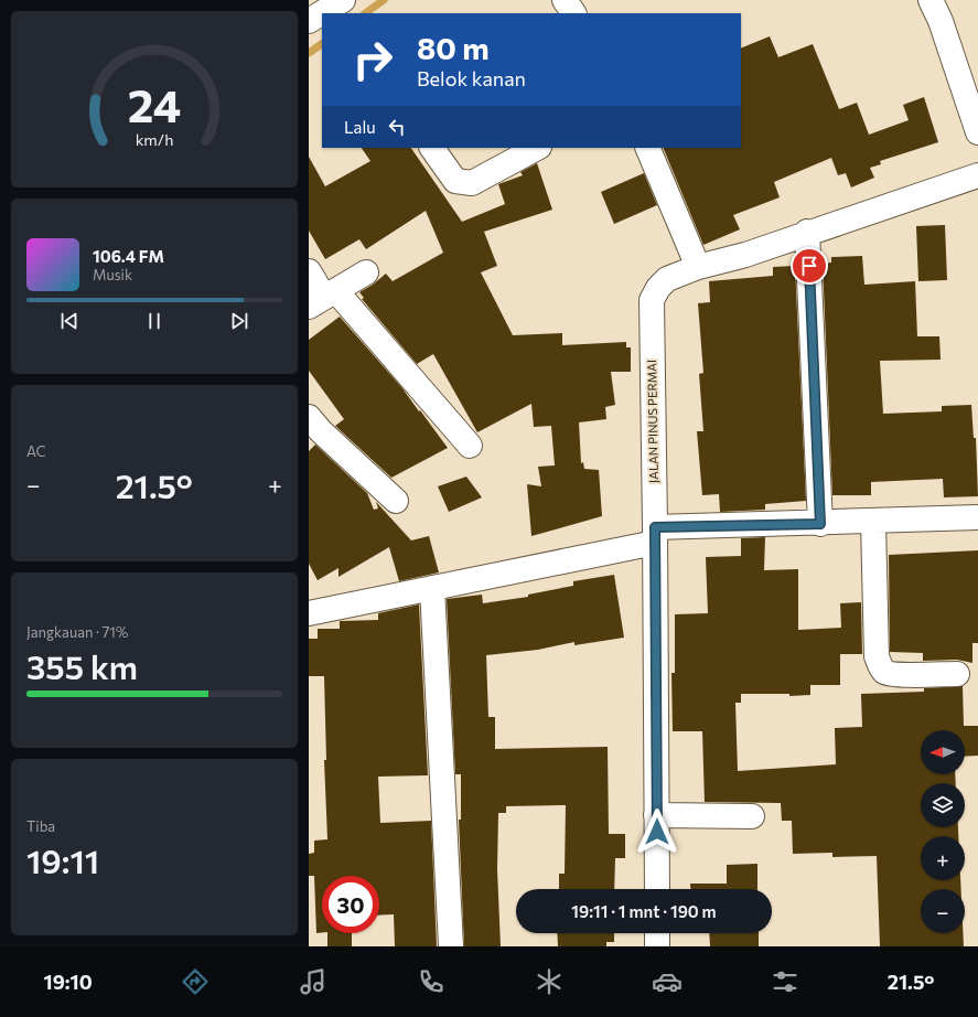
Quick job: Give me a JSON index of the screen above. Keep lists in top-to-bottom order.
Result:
{
  "streets": {
    "street": ["JALAN PINUS PERMAI"]
  },
  "north": "left",
  "page": {
    "turn": ["80 m", "Belok kanan"],
    "then": "Lalu",
    "song": ["106.4 FM", "Musik"],
    "tile": [
      "AC",
      ["Jangkauan · 71%", "355 km"],
      ["Tiba", "19:11"]
    ],
    "heat": ["−", "21.5°", "+"],
    "map_buttons": ["+", "−"],
    "limit": "30",
    "trip": "19:11 · 1 mnt · 190 m",
    "tabs": ["19:10", "21.5°"],
    "gauge": ["24", "km/h"]
  }
}
